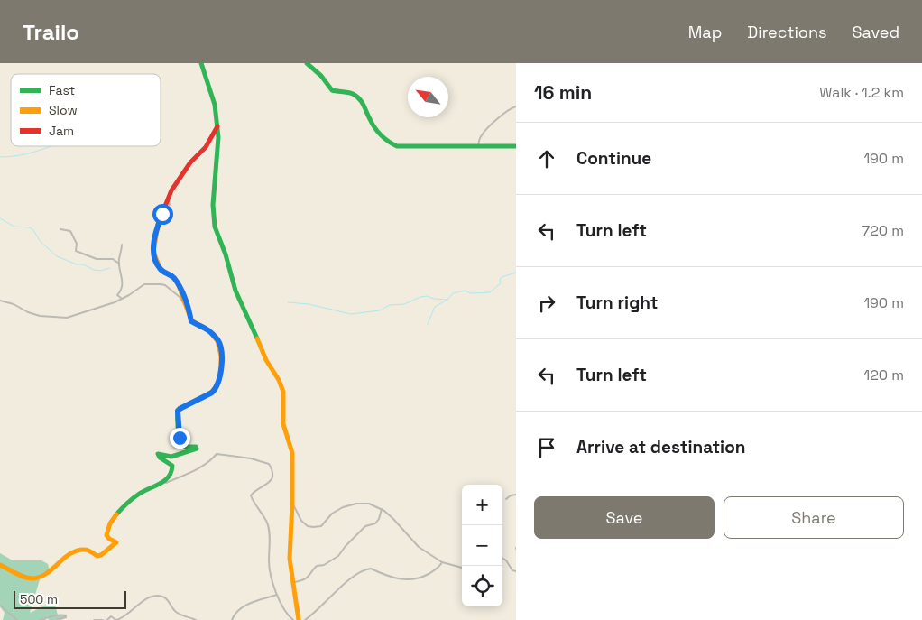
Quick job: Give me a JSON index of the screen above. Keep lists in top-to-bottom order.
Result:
{
  "legend": ["Fast", "Slow", "Jam"],
  "scale_bar": "500 m",
  "north": "top left",
  "page": {
    "header": "Trailo",
    "nav": ["Map", "Directions", "Saved"],
    "heading": ["16 min", "Walk · 1.2 km"],
    "list": [
      ["Continue", "190 m"],
      ["Turn left", "720 m"],
      ["Turn right", "190 m"],
      ["Turn left", "120 m"],
      "Arrive at destination"
    ],
    "buttons": ["Save", "Share"],
    "map_buttons": ["+", "−"],
    "scale": "500 m"
  }
}
